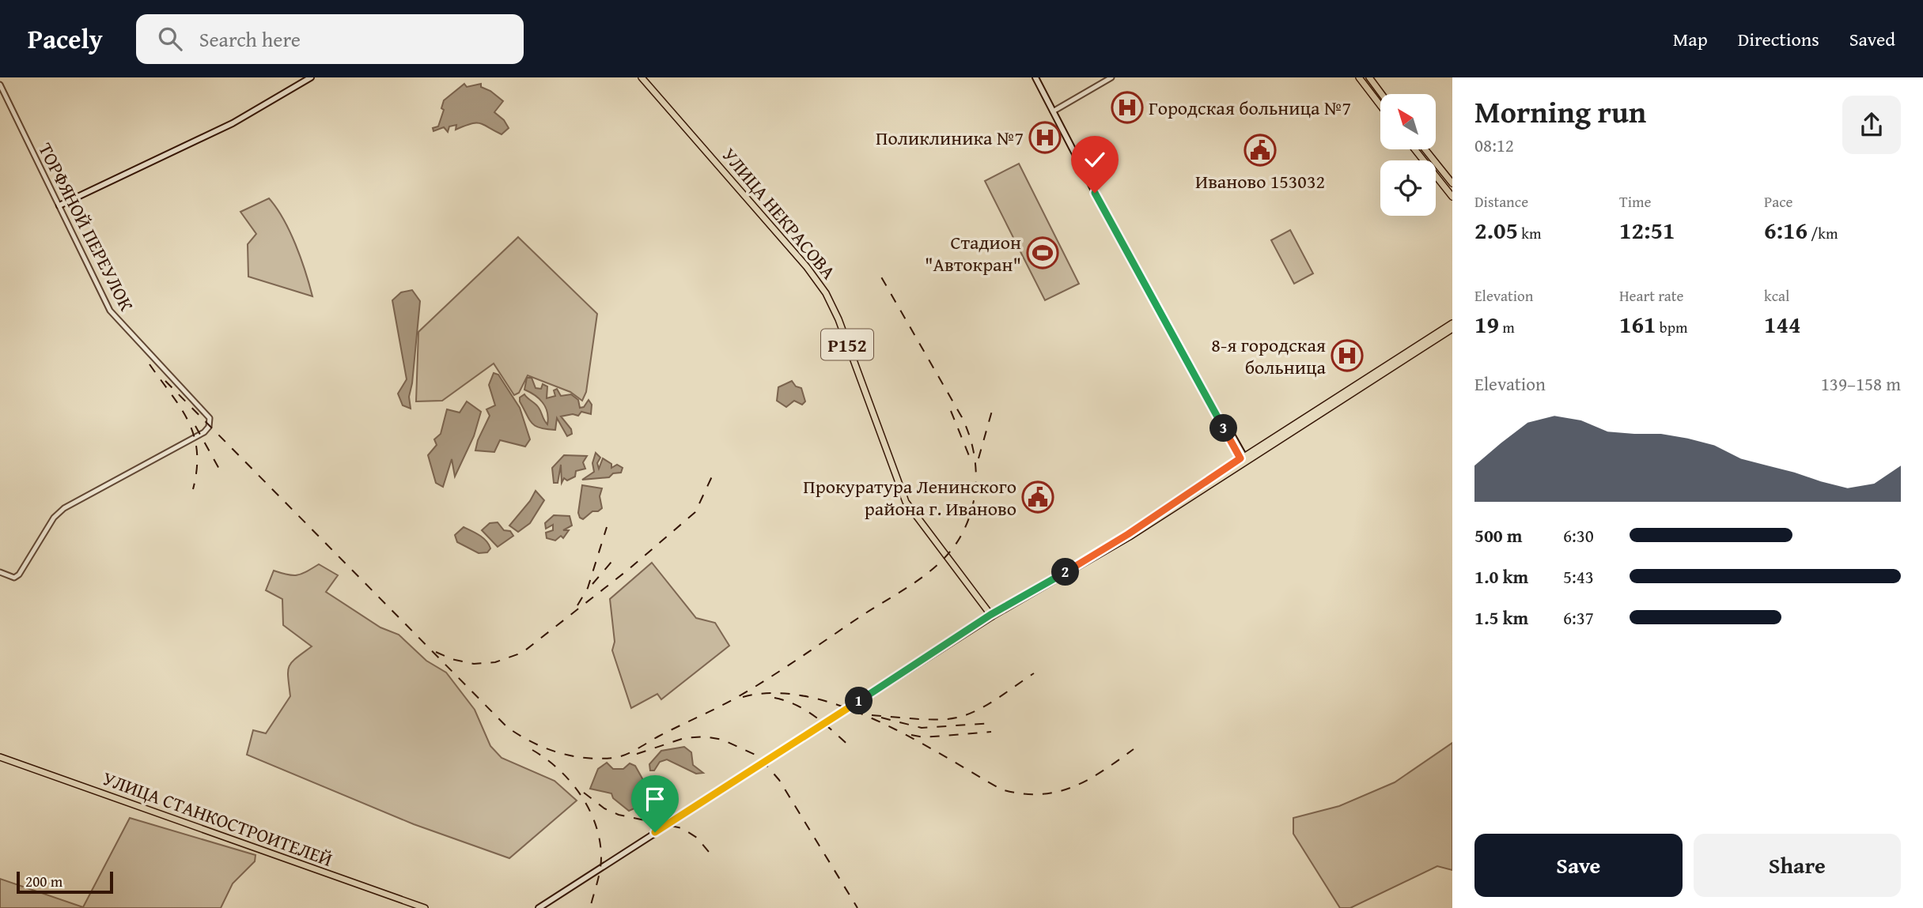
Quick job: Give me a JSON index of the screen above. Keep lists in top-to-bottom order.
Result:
{
  "streets": {
    "main road": ["УЛИЦА НЕКРАСОВА", "Р152", "УЛИЦА СТАНКОСТРОИТЕЛЕЙ"],
    "street": ["ТОРФЯНОЙ ПЕРЕУЛОК"]
  },
  "places": {
    "hospital": ["Городская больница №7", "Поликлиника №7", "8-я городская больница"],
    "public building": ["Иваново 153032", "Прокуратура Ленинского района г. Иваново"],
    "sports": ["Стадион \"Автокран\""]
  },
  "scale_bar": "200 m",
  "north": "top left",
  "page": {
    "header": "Pacely",
    "search": "Search here",
    "nav": ["Map", "Directions", "Saved"],
    "heading": ["Morning run", "08:12"],
    "stats": [
      ["Distance", "2.05 km"],
      ["Time", "12:51"],
      ["Pace", "6:16 /km"],
      ["Elevation", "19 m"],
      ["Heart rate", "161 bpm"],
      ["kcal", "144"]
    ],
    "chart": ["Elevation", "139–158 m"],
    "pins": ["3", "2", "1"],
    "list": [
      {
        "name": "500 m",
        "note": "6:30"
      },
      {
        "name": "1.0 km",
        "note": "5:43"
      },
      {
        "name": "1.5 km",
        "note": "6:37"
      }
    ],
    "buttons": ["Save", "Share"],
    "scale": "200 m"
  }
}
